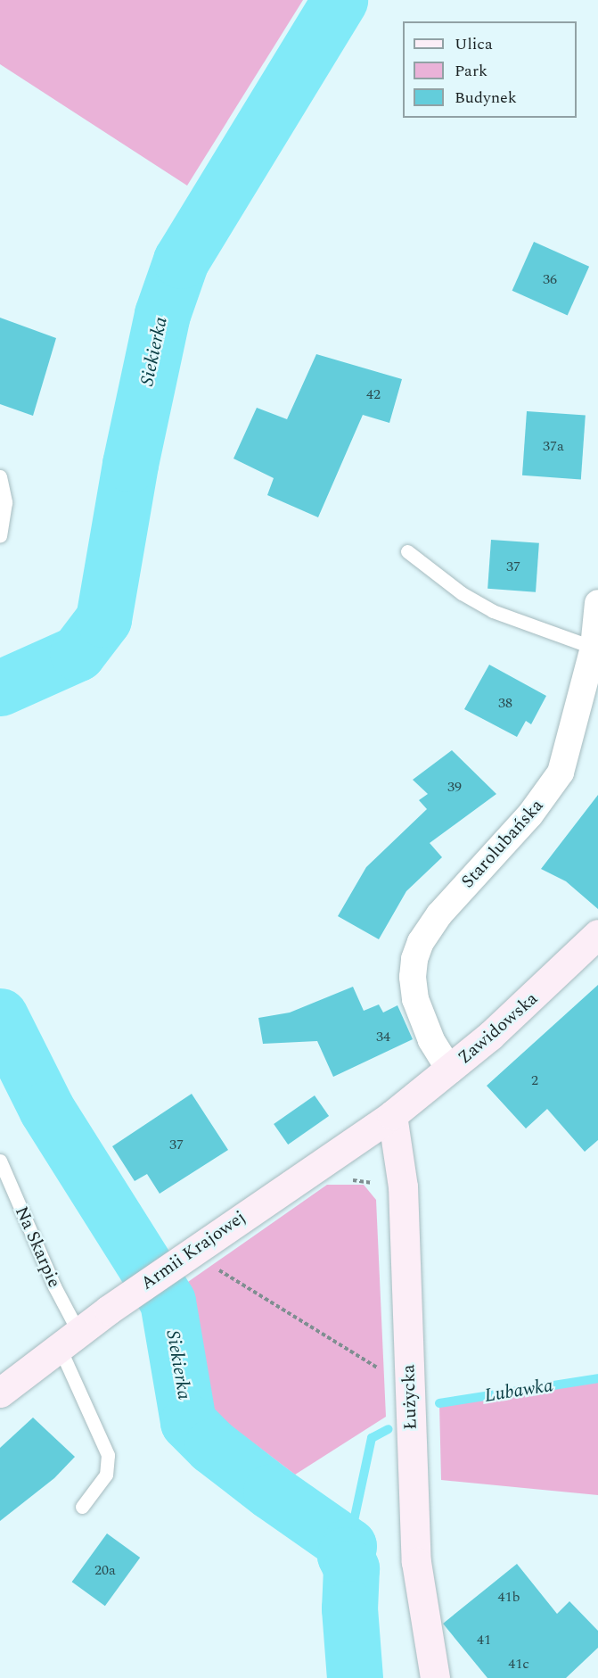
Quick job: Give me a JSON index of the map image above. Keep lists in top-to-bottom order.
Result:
{
  "streets": {
    "main road": ["Zawidowska", "Armii Krajowej", "Łużycka"],
    "street": ["Starolubańska"],
    "lane": ["Na Skarpie"]
  },
  "crossings": [
    ["Starolubańska", "Zawidowska"],
    ["Zawidowska", "Armii Krajowej"],
    ["Zawidowska", "Łużycka"],
    ["Na Skarpie", "Armii Krajowej"],
    ["Armii Krajowej", "Łużycka"]
  ],
  "water": ["Siekierka", "Lubawka"],
  "house_numbers": [
    "36",
    "42",
    "37a",
    "37",
    "38",
    "39",
    "34",
    "2",
    "37",
    "20a",
    "41b",
    "41",
    "41c"
  ],
  "legend": ["Ulica", "Park", "Budynek"]
}
